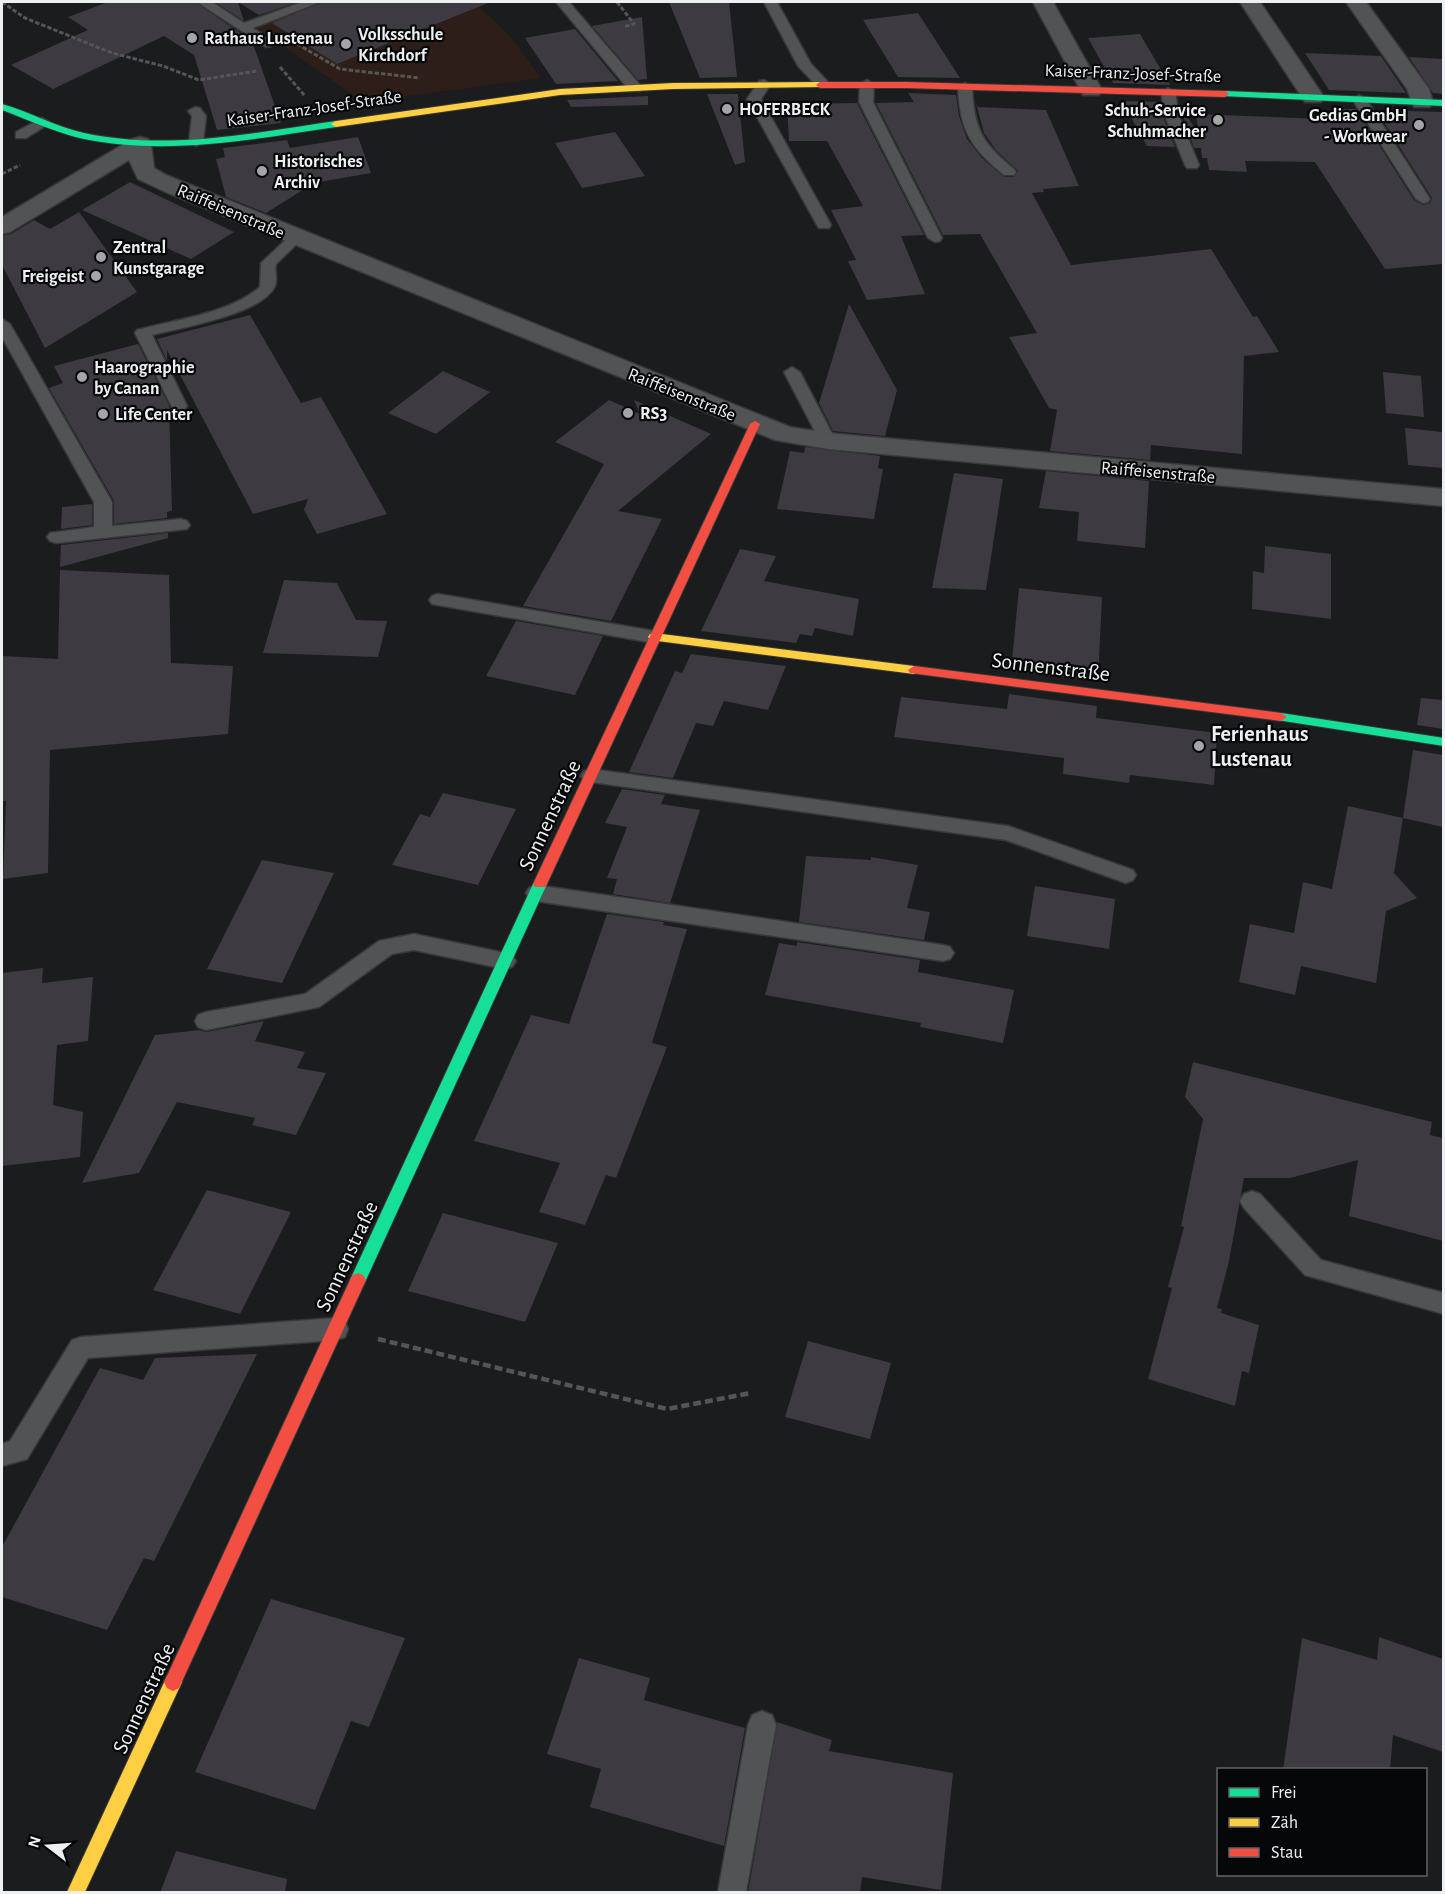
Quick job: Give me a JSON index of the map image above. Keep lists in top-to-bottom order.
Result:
{
  "streets": {
    "street": ["Kaiser-Franz-Josef-Straße", "Raiffeisenstraße", "Sonnenstraße"]
  },
  "crossings": [
    ["Kaiser-Franz-Josef-Straße", "Raiffeisenstraße"],
    ["Raiffeisenstraße", "Sonnenstraße"]
  ],
  "places": [
    "Rathaus Lustenau",
    "Volksschule Kirchdorf",
    "HOFERBECK",
    "Schuh-Service Schuhmacher",
    "Gedias GmbH - Workwear",
    "Historisches Archiv",
    "Zentral Kunstgarage",
    "Freigeist",
    "Haarographie by Canan",
    "RS3",
    "Life Center",
    "Ferienhaus Lustenau"
  ],
  "legend": ["Frei", "Zäh", "Stau"],
  "north": "left"
}
